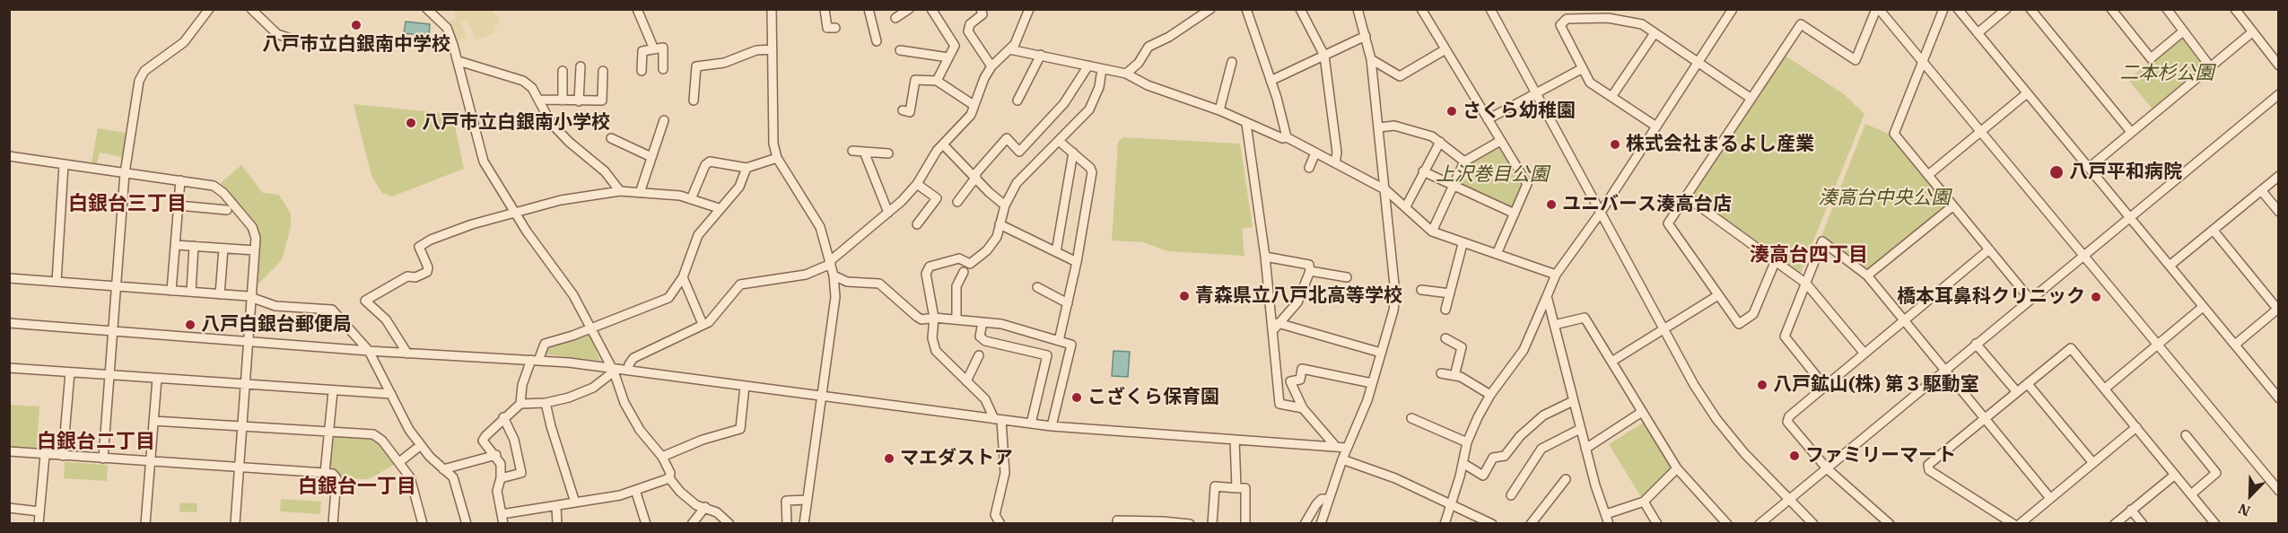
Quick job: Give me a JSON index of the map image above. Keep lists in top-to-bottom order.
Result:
{
  "districts": [
    "白銀台三丁目",
    "湊高台四丁目",
    "白銀台二丁目",
    "白銀台一丁目"
  ],
  "parks": ["二本杉公園", "上沢巻目公園", "湊高台中央公園"],
  "places": [
    "八戸市立白銀南中学校",
    "さくら幼稚園",
    "八戸市立白銀南小学校",
    "株式会社まるよし産業",
    "八戸平和病院",
    "ユニバース湊高台店",
    "青森県立八戸北高等学校",
    "橋本耳鼻科クリニック",
    "八戸白銀台郵便局",
    "八戸鉱山(株) 第３駆動室",
    "こざくら保育園",
    "ファミリーマート",
    "マエダストア"
  ],
  "north": "bottom left"
}
